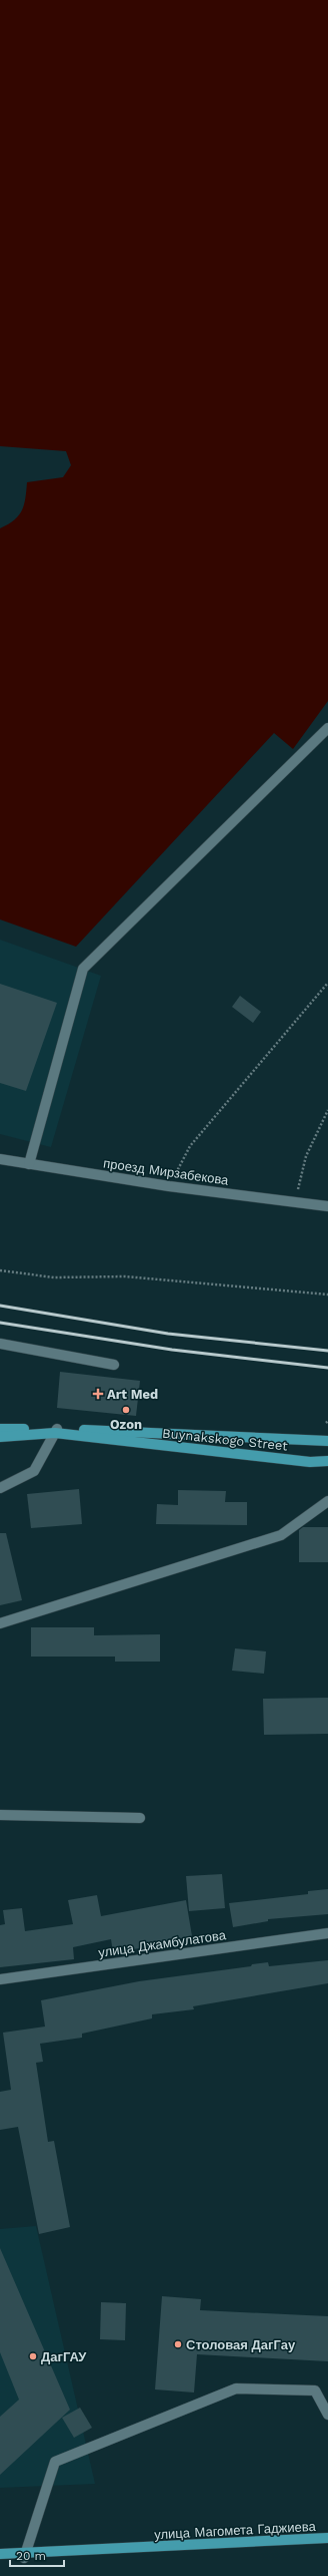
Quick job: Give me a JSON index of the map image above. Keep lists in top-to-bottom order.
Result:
{
  "streets": {
    "main road": ["Buynakskogo Street", "улица Магомета Гаджиева"],
    "street": ["проезд Мирзабекова", "улица Джамбулатова"]
  },
  "places": {
    "health": ["Art Med"],
    "other": ["Ozon", "Столовая ДагГау", "ДагГАУ"]
  },
  "scale_bar": "20 m"
}
